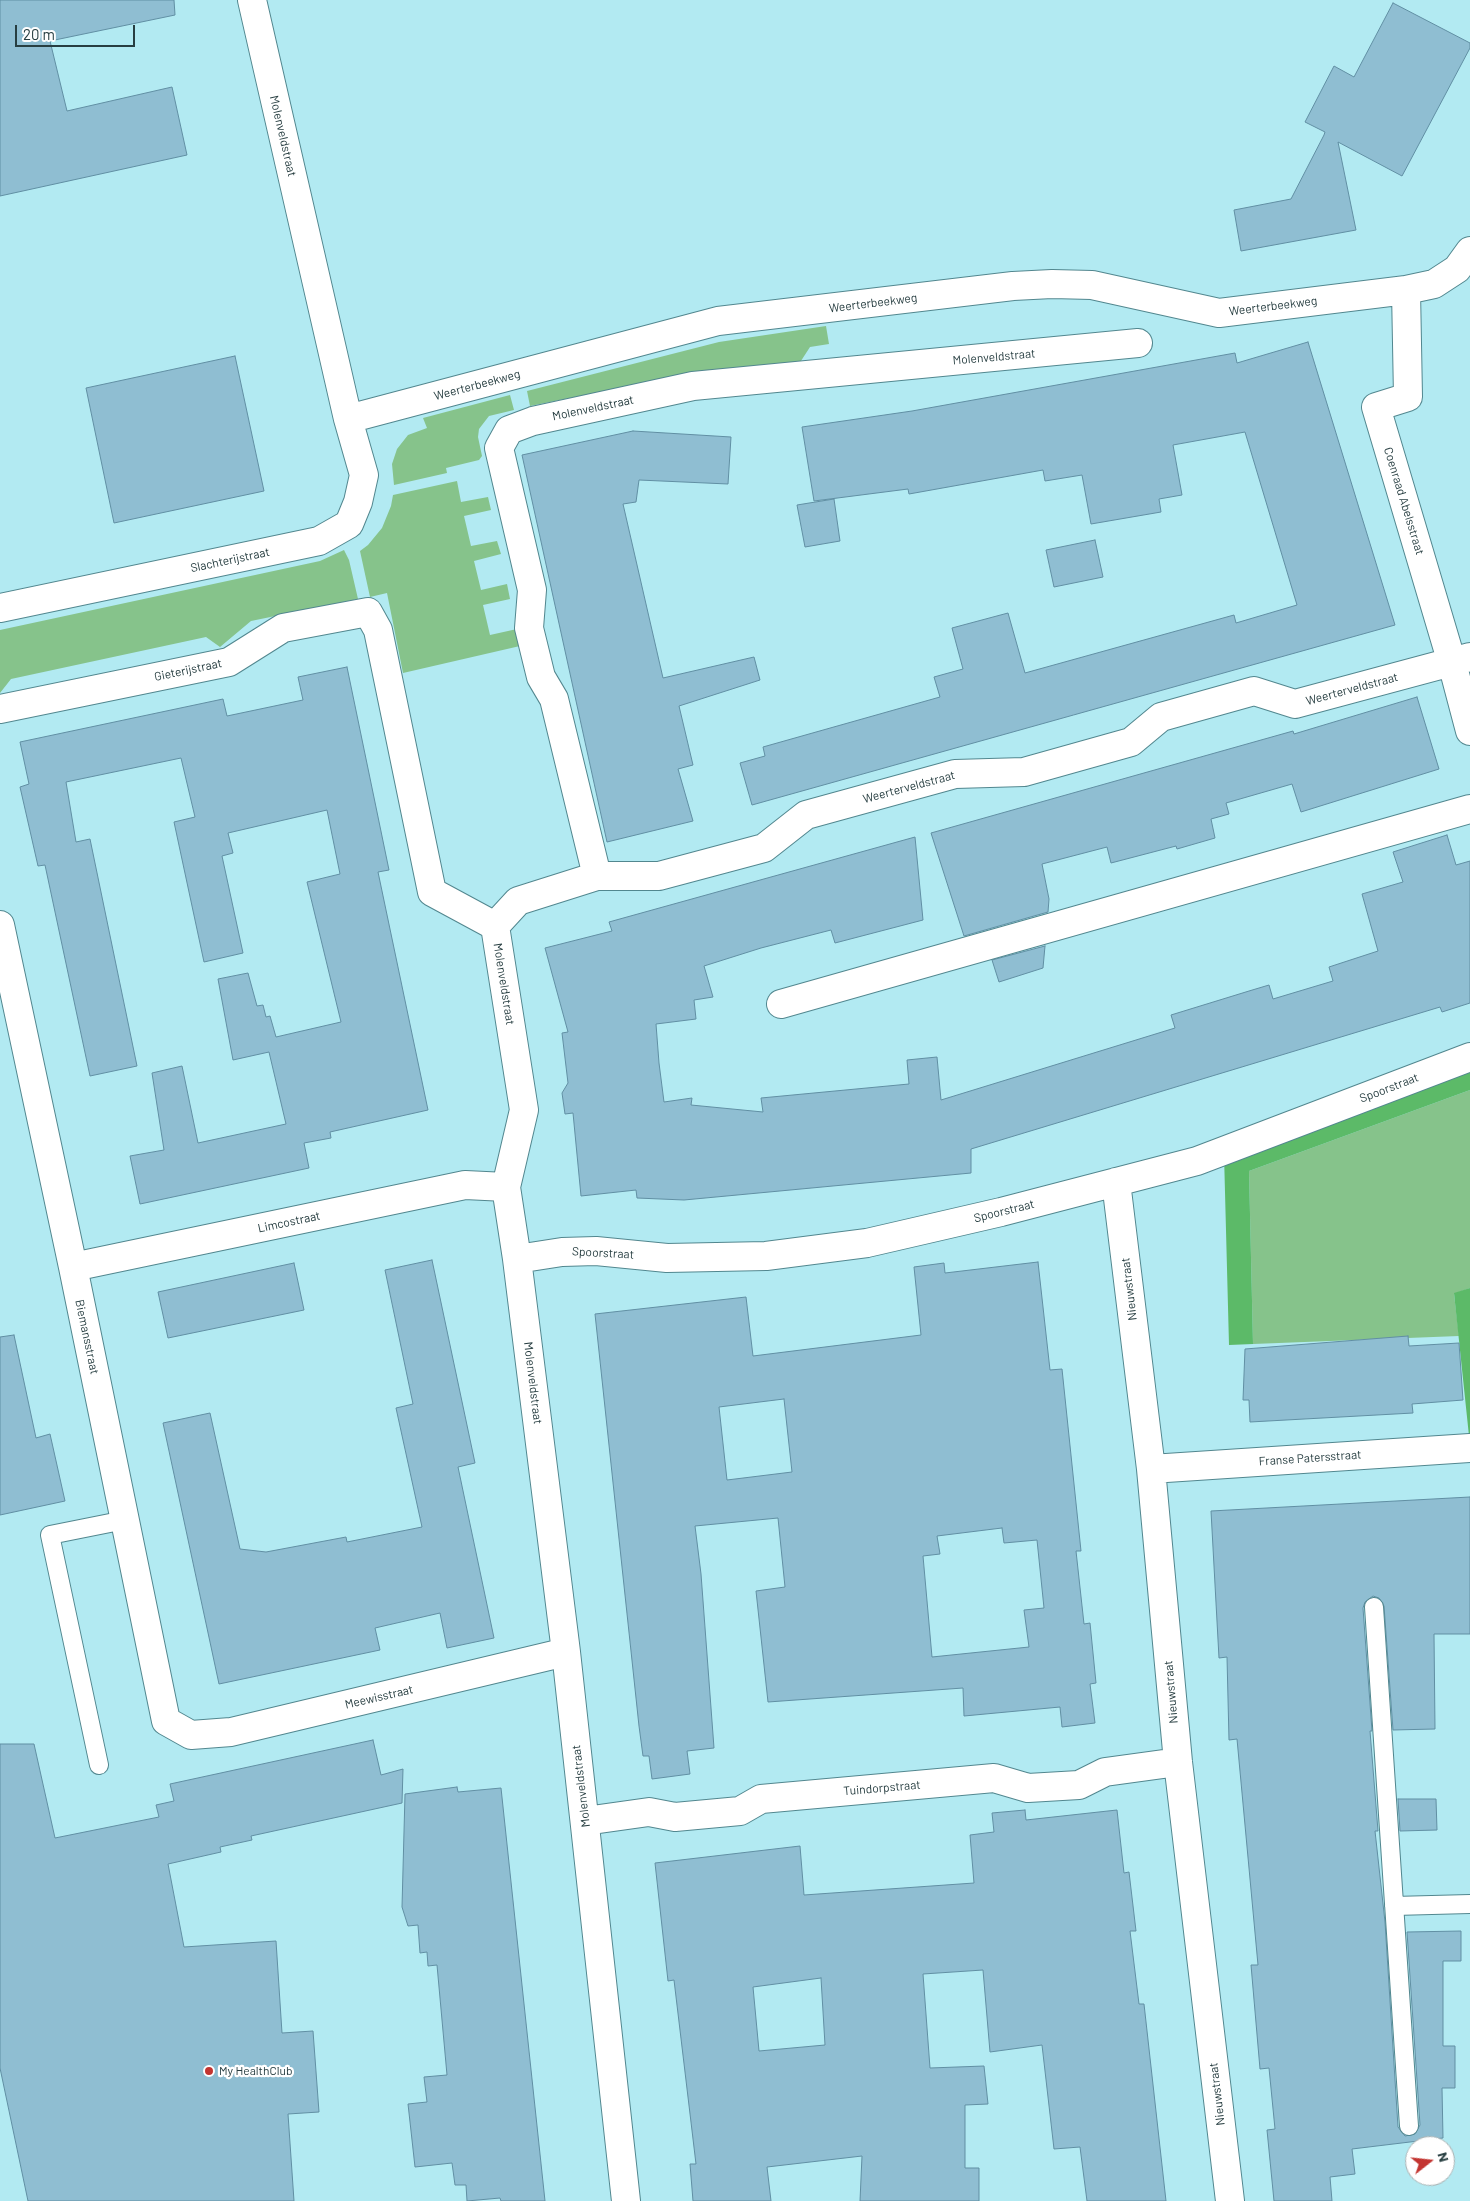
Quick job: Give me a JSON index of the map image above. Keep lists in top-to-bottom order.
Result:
{
  "streets": {
    "street": [
      "Molenveldstraat",
      "Weerterbeekweg",
      "Coenraad Abelsstraat",
      "Slachterijstraat",
      "Gieterijstraat",
      "Weerterveldstraat",
      "Spoorstraat",
      "Limcostraat",
      "Nieuwstraat",
      "Biemansstraat",
      "Franse Patersstraat",
      "Meewisstraat",
      "Tuindorpstraat"
    ]
  },
  "crossings": [
    ["Molenveldstraat", "Weerterbeekweg"],
    ["Molenveldstraat", "Slachterijstraat"],
    ["Molenveldstraat", "Gieterijstraat"],
    ["Molenveldstraat", "Weerterveldstraat"],
    ["Molenveldstraat", "Spoorstraat"],
    ["Molenveldstraat", "Limcostraat"],
    ["Molenveldstraat", "Meewisstraat"],
    ["Molenveldstraat", "Tuindorpstraat"],
    ["Weerterbeekweg", "Coenraad Abelsstraat"],
    ["Weerterbeekweg", "Slachterijstraat"],
    ["Coenraad Abelsstraat", "Weerterveldstraat"],
    ["Spoorstraat", "Nieuwstraat"],
    ["Limcostraat", "Biemansstraat"],
    ["Nieuwstraat", "Franse Patersstraat"],
    ["Nieuwstraat", "Tuindorpstraat"],
    ["Biemansstraat", "Meewisstraat"]
  ],
  "places": ["My HealthClub"],
  "scale_bar": "20 m",
  "north": "right"
}
